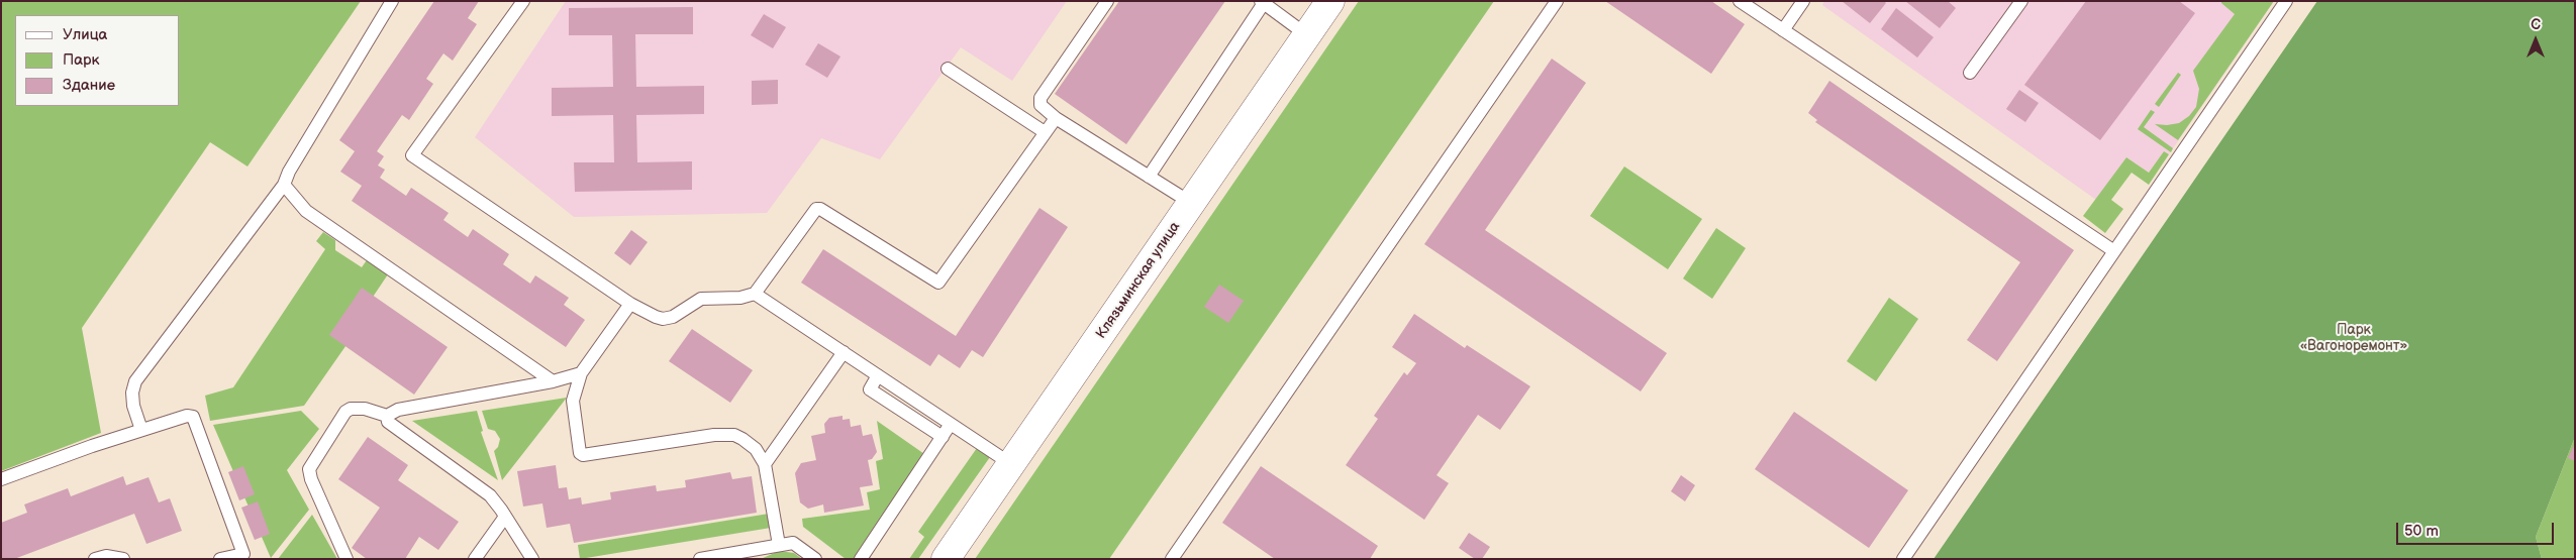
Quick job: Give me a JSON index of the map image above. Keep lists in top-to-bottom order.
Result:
{
  "streets": {
    "street": ["Клязьминская улица"]
  },
  "parks": ["Парк «Вагоноремонт»"],
  "legend": ["Улица", "Парк", "Здание"],
  "scale_bar": "50 m",
  "north": "top"
}
